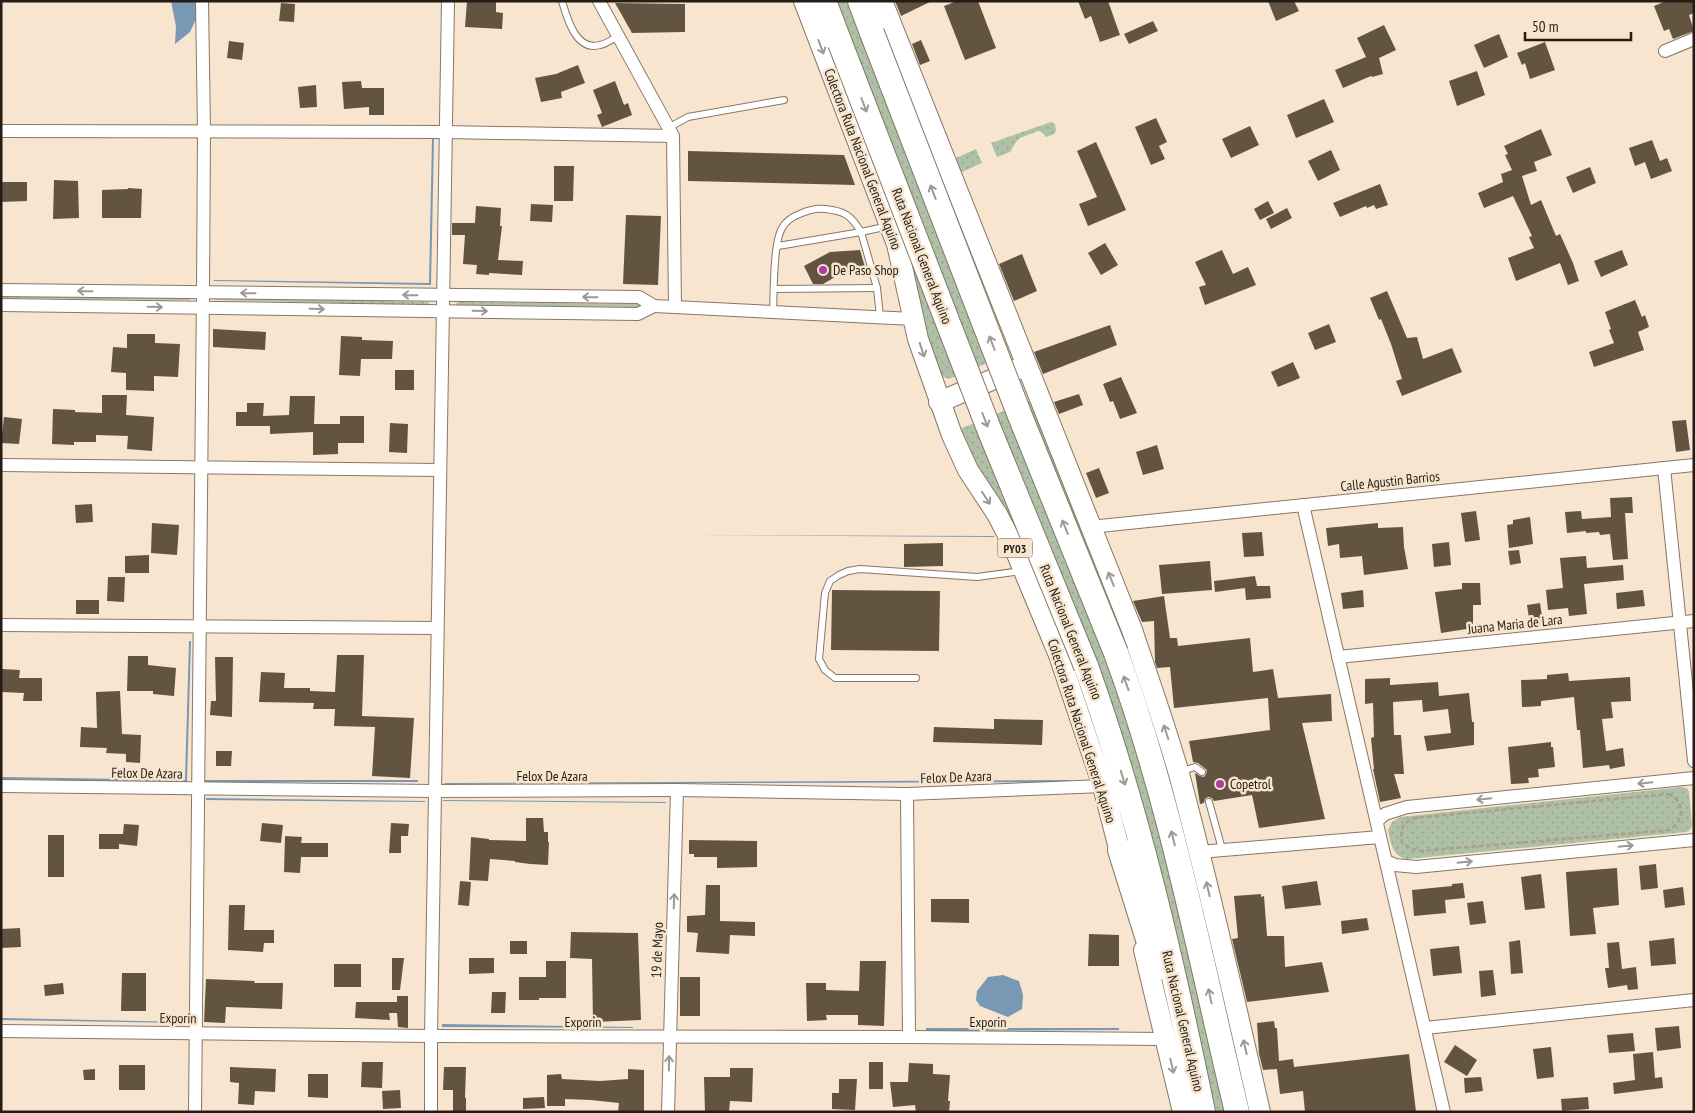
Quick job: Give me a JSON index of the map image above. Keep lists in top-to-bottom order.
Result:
{
  "streets": {
    "highway": ["Ruta Nacional General Aquino", "PY03"],
    "main road": ["Colectora Ruta Nacional General Aquino"],
    "street": [
      "Calle Agustin Barrios",
      "Juana Maria de Lara",
      "Felox De Azara",
      "19 de Mayo",
      "Exporin"
    ]
  },
  "crossings": [
    ["Colectora Ruta Nacional General Aquino", "Felox De Azara"],
    ["Colectora Ruta Nacional General Aquino", "Exporin"],
    ["Felox De Azara", "19 de Mayo"],
    ["19 de Mayo", "Exporin"]
  ],
  "one_way": ["19 de Mayo"],
  "places": ["De Paso Shop", "Copetrol"],
  "scale_bar": "50 m"
}
